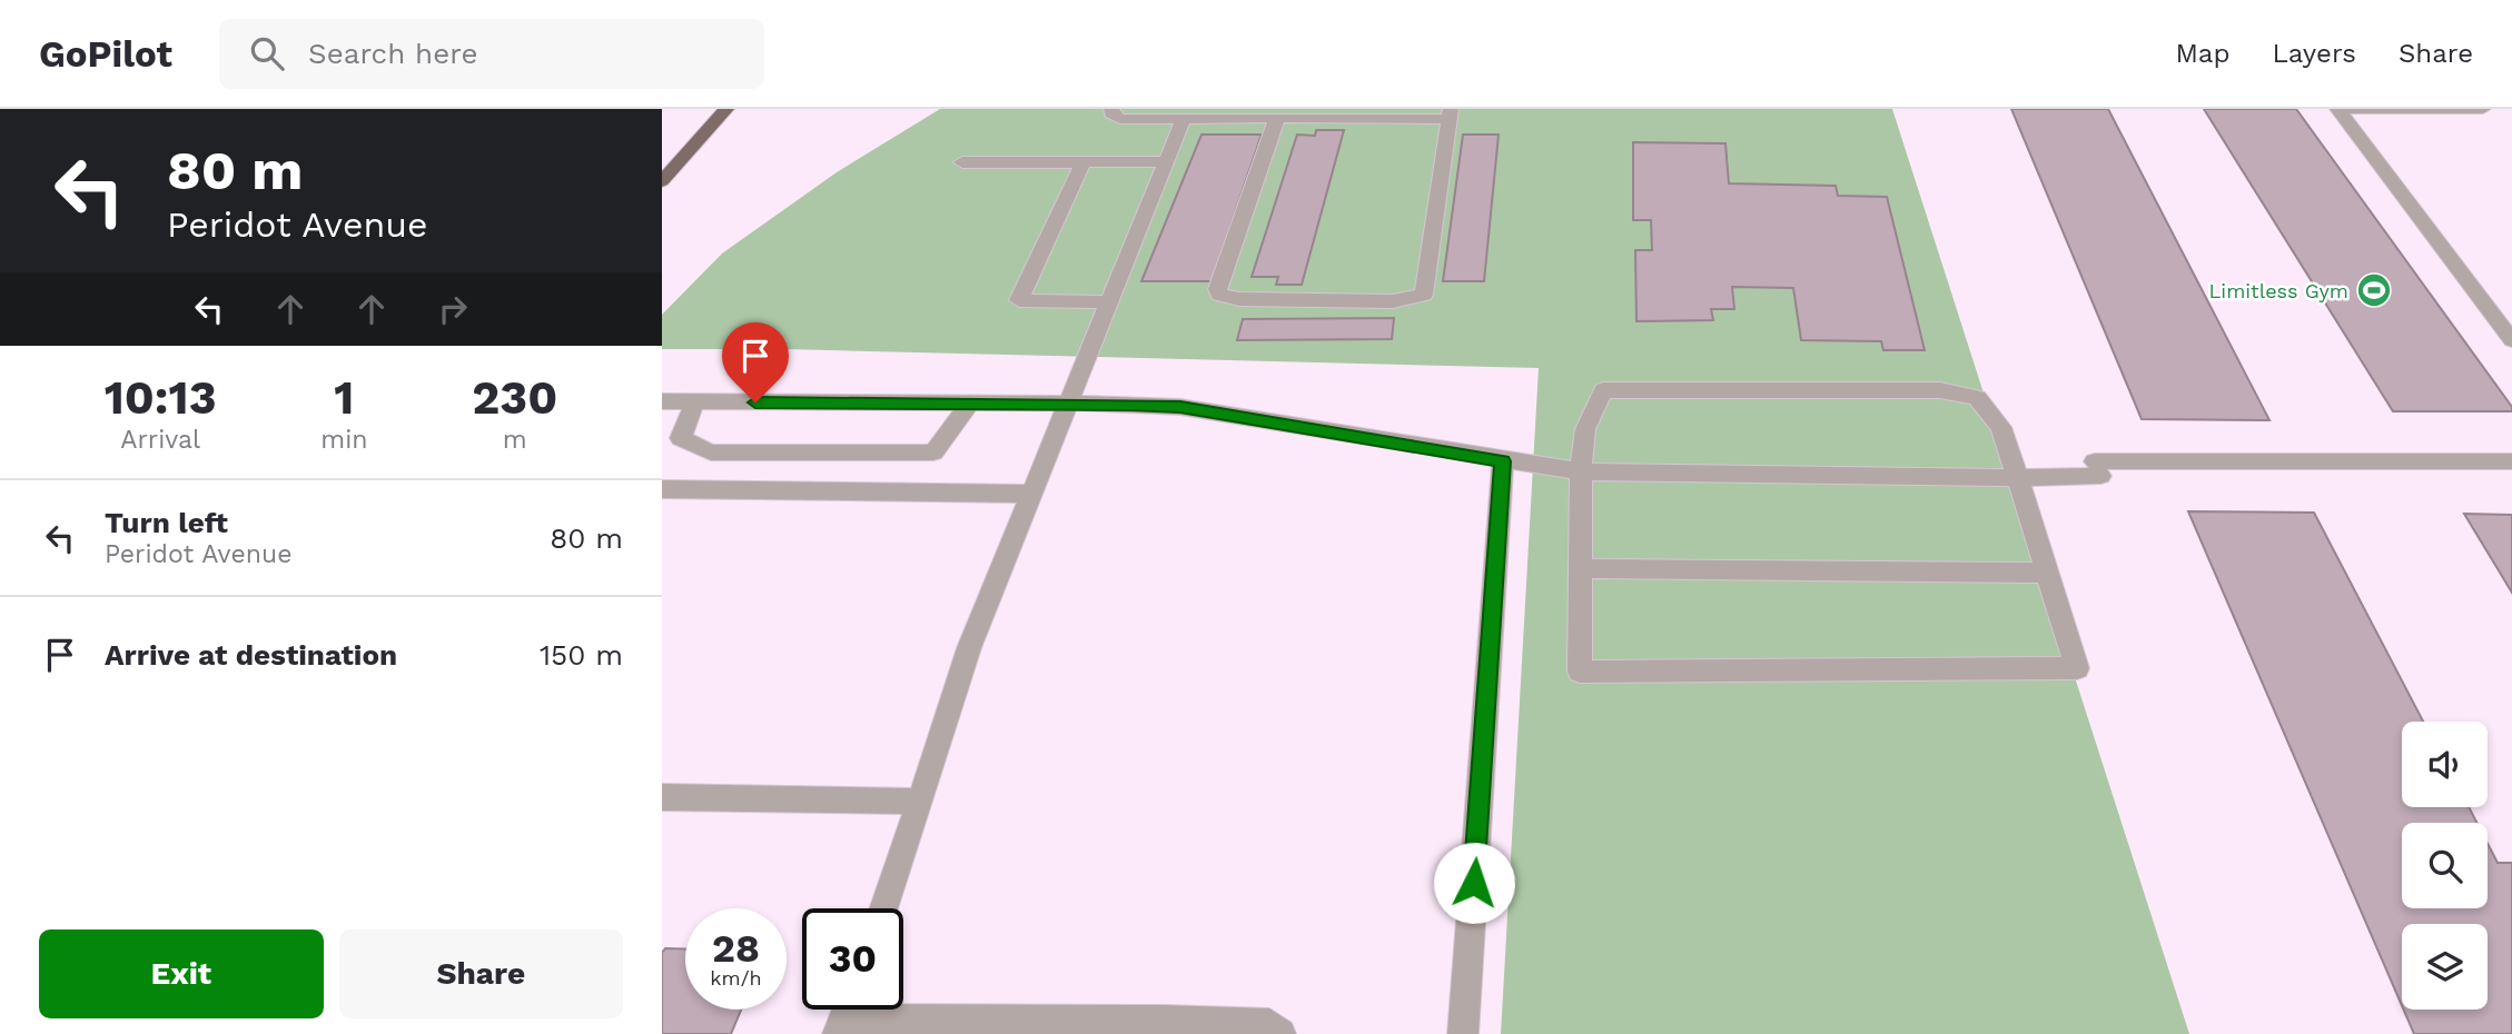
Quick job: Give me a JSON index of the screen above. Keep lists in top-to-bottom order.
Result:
{
  "places": {
    "sports": ["Limitless Gym"]
  },
  "page": {
    "header": "GoPilot",
    "search": "Search here",
    "nav": ["Map", "Layers", "Share"],
    "turn": ["80 m", "Peridot Avenue"],
    "eta": [
      "10:13",
      "Arrival",
      "1",
      "min",
      "230",
      "m"
    ],
    "list": [
      {
        "name": "Turn left",
        "note": "Peridot Avenue",
        "value": "80 m"
      },
      {
        "name": "Arrive at destination",
        "value": "150 m"
      }
    ],
    "speed": "28 km/h",
    "limit": "30",
    "buttons": ["Exit", "Share"]
  }
}
